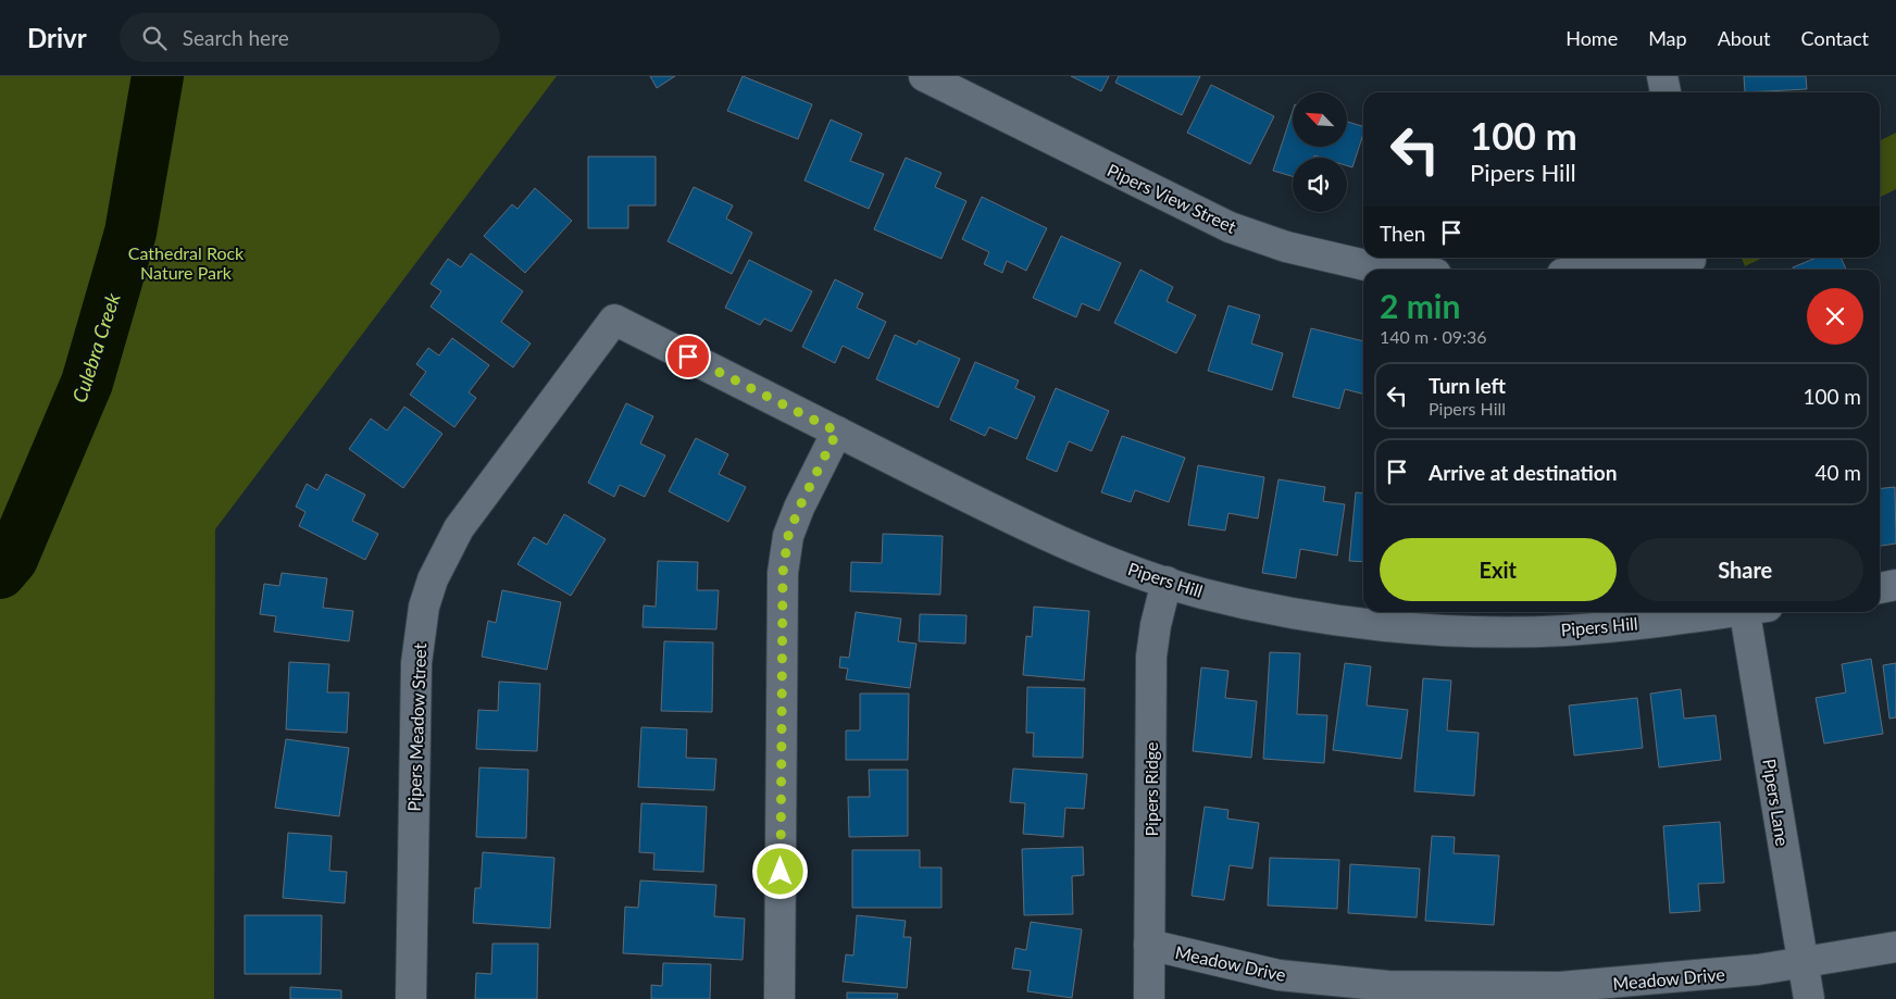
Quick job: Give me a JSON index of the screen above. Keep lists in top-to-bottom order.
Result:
{
  "streets": {
    "street": [
      "Pipers View Street",
      "Pipers Hill",
      "Pipers Meadow Street",
      "Pipers Ridge",
      "Pipers Lane",
      "Meadow Drive"
    ]
  },
  "crossings": [
    ["Pipers Hill", "Pipers Meadow Street"],
    ["Pipers Hill", "Pipers Ridge"],
    ["Pipers Ridge", "Meadow Drive"],
    ["Pipers Lane", "Meadow Drive"]
  ],
  "water": ["Culebra Creek"],
  "parks": ["Cathedral Rock Nature Park"],
  "north": "top left",
  "page": {
    "header": "Drivr",
    "search": "Search here",
    "nav": [
      "Home",
      "Map",
      "About",
      "Contact"
    ],
    "turn": ["100 m", "Pipers Hill"],
    "then": "Then",
    "heading": ["2 min", "140 m · 09:36"],
    "list": [
      {
        "name": "Turn left",
        "note": "Pipers Hill",
        "value": "100 m"
      },
      {
        "name": "Arrive at destination",
        "value": "40 m"
      }
    ],
    "buttons": ["Exit", "Share"]
  }
}
